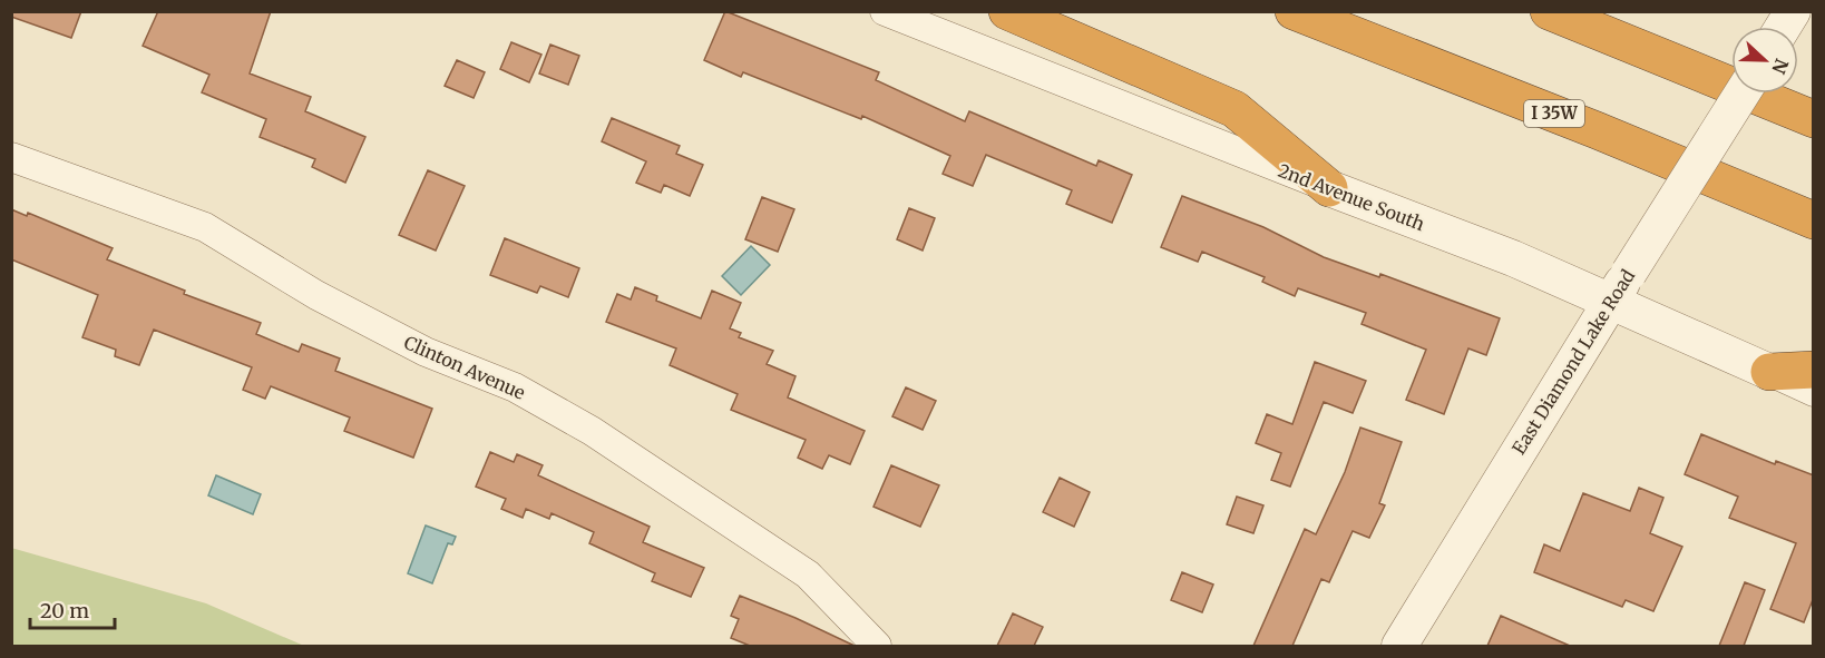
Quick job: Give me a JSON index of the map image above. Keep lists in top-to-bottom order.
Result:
{
  "streets": {
    "highway": ["I 35W"],
    "street": ["2nd Avenue South", "East Diamond Lake Road", "Clinton Avenue"]
  },
  "crossings": [
    ["2nd Avenue South", "East Diamond Lake Road"]
  ],
  "scale_bar": "20 m",
  "north": "right"
}
